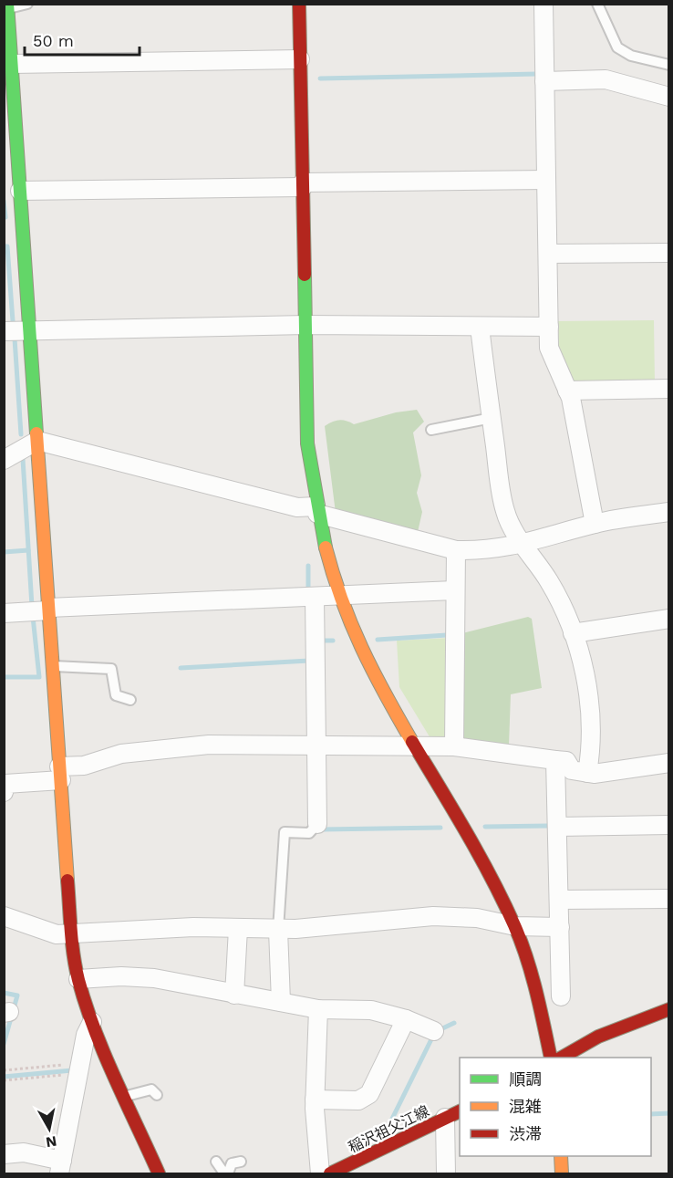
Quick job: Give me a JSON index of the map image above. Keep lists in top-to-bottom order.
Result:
{
  "streets": {
    "street": ["稲沢祖父江線"]
  },
  "legend": ["順調", "混雑", "渋滞"],
  "scale_bar": "50 m",
  "north": "bottom"
}
